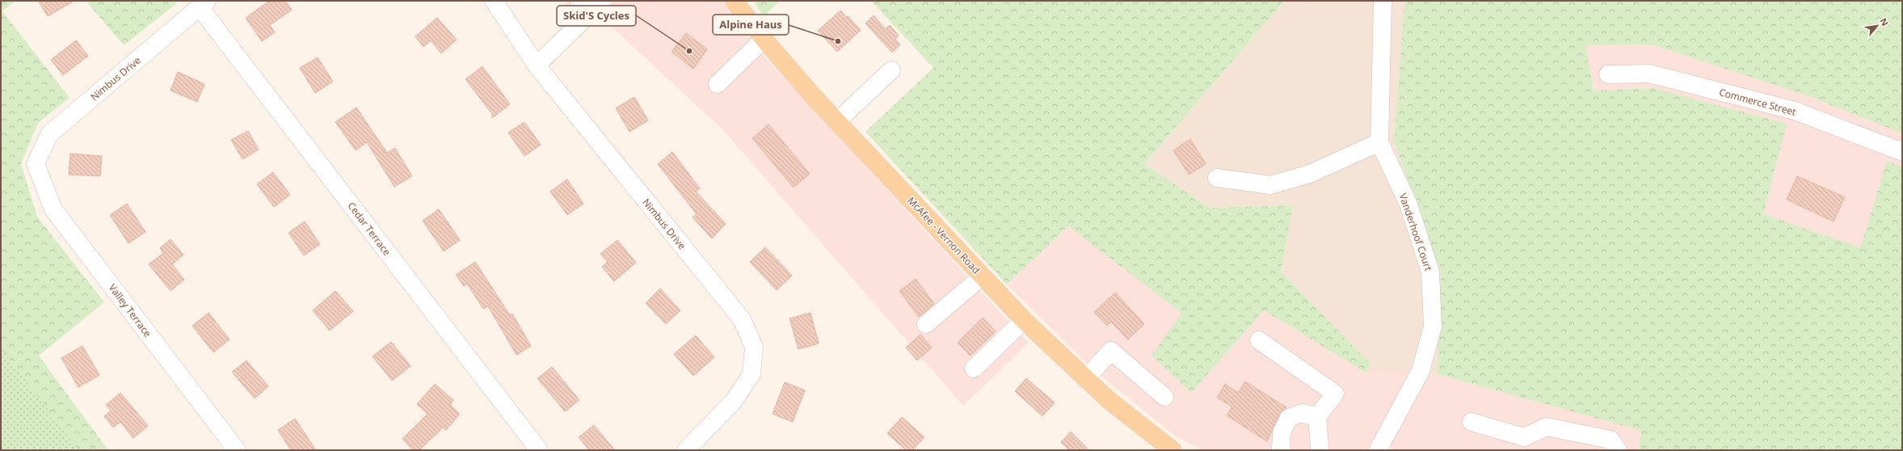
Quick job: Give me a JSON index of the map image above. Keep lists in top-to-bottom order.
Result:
{
  "streets": {
    "main road": ["McAfee - Vernon Road"],
    "street": [
      "Nimbus Drive",
      "Commerce Street",
      "Cedar Terrace",
      "Vanderhoof Court",
      "Valley Terrace"
    ]
  },
  "crossings": [
    ["Nimbus Drive", "Cedar Terrace"],
    ["Nimbus Drive", "Valley Terrace"]
  ],
  "places": ["Alpine Haus", "Skid'S Cycles"],
  "north": "top right"
}
